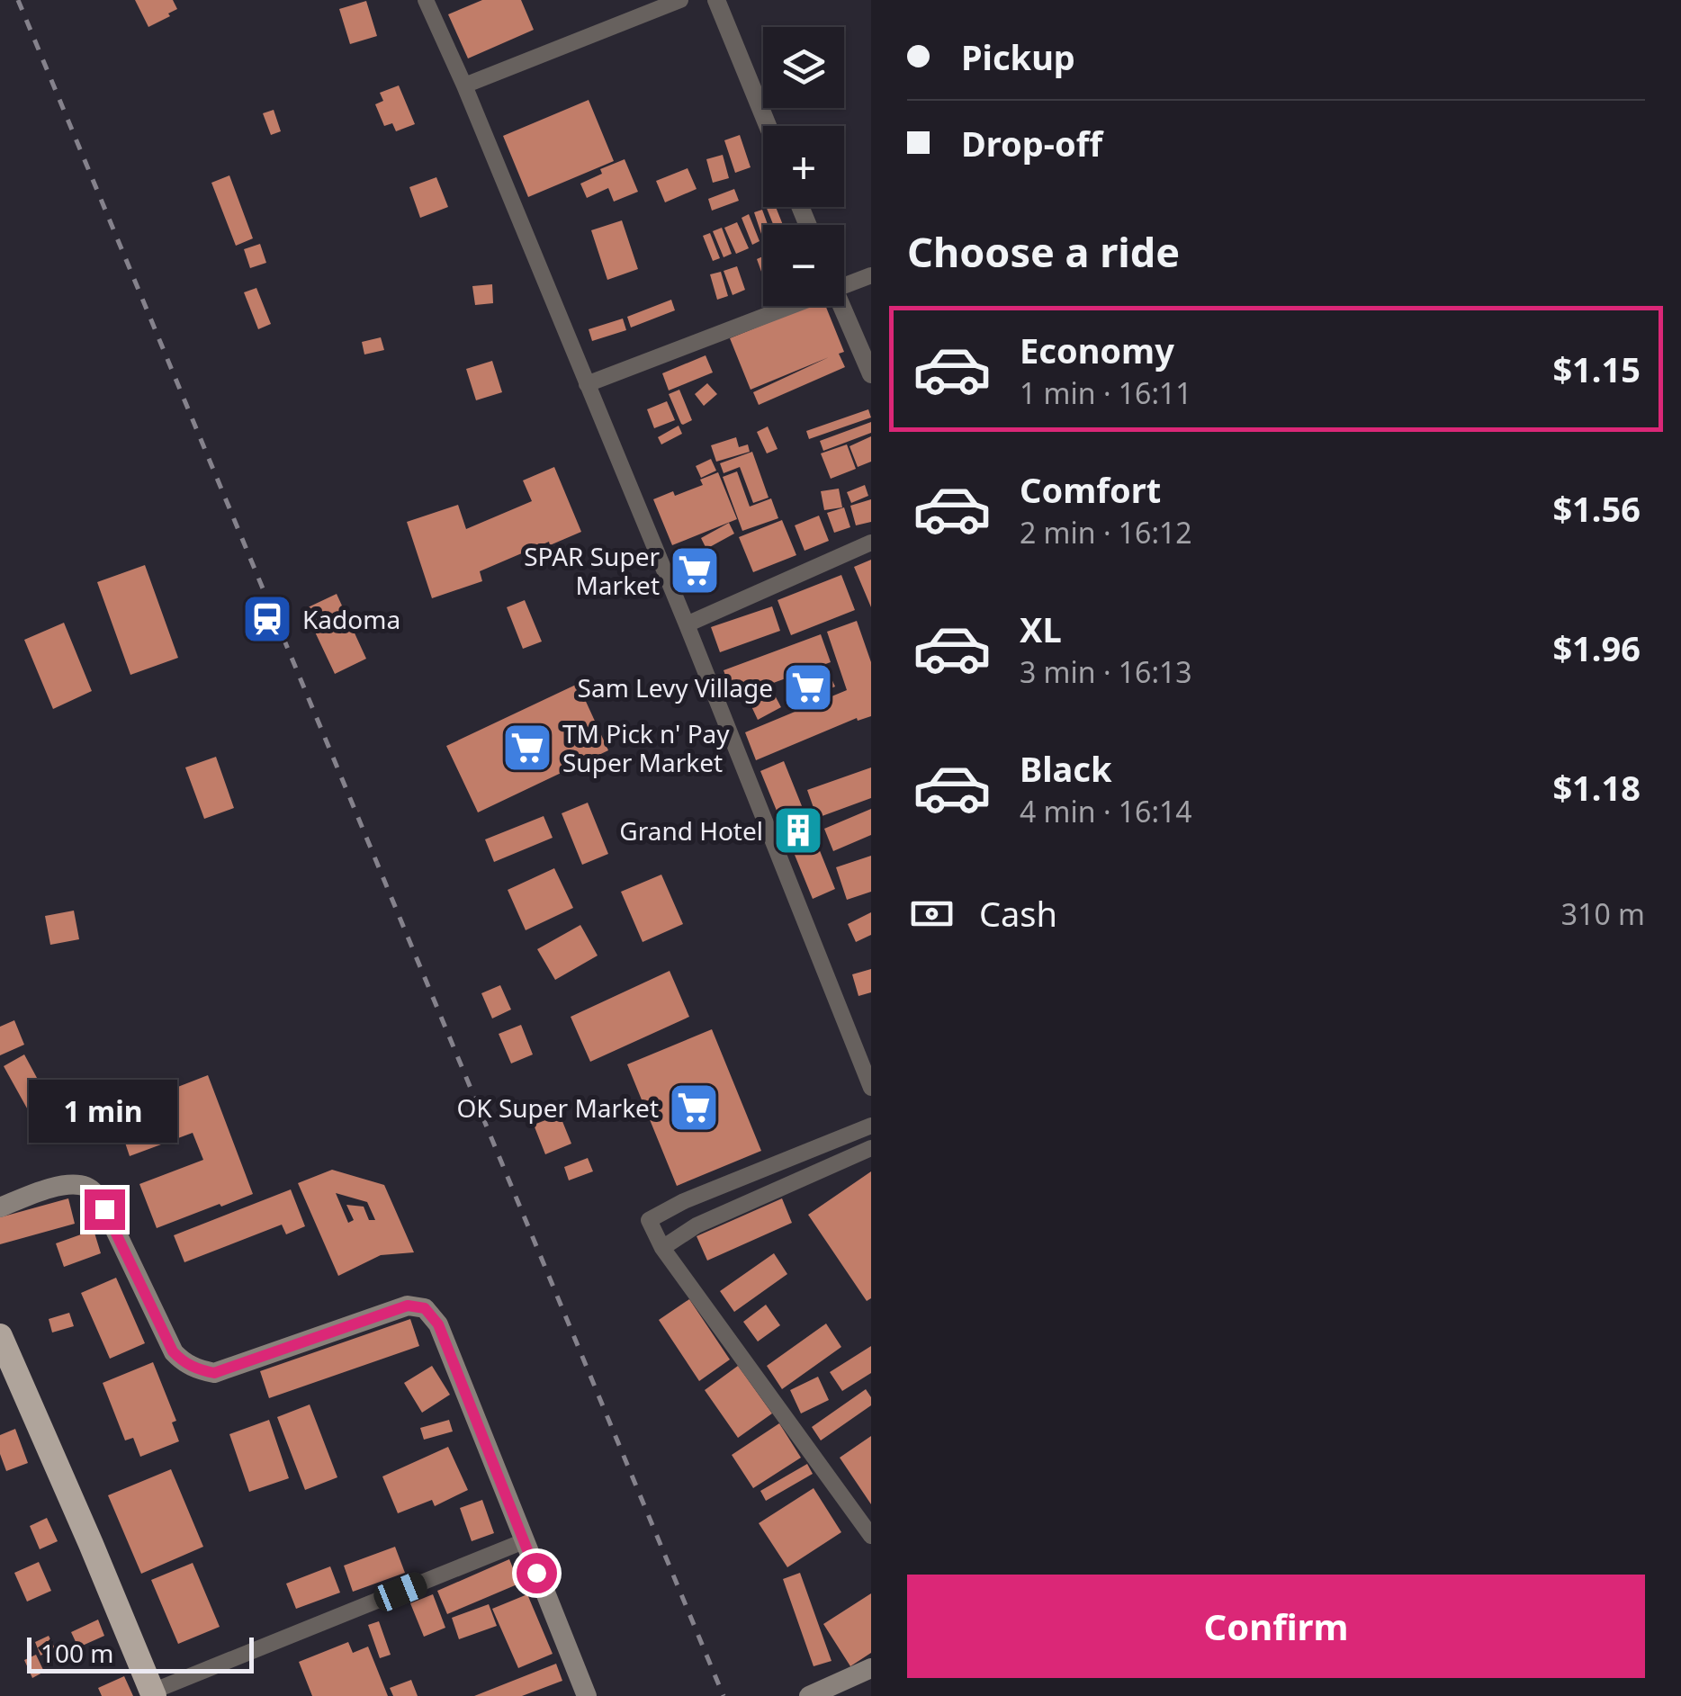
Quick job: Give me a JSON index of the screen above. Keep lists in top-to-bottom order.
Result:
{
  "places": {
    "supermarket": [
      "SPAR Super Market",
      "Sam Levy Village",
      "TM Pick n' Pay Super Market",
      "OK Super Market"
    ],
    "station": ["Kadoma"],
    "building": ["Grand Hotel"]
  },
  "scale_bar": "100 m",
  "page": {
    "banner": ["Pickup", "Drop-off"],
    "map_buttons": ["+", "−"],
    "heading": "Choose a ride",
    "list": [
      {
        "name": "Economy",
        "note": "1 min · 16:11",
        "value": "$1.15"
      },
      {
        "name": "Comfort",
        "note": "2 min · 16:12",
        "value": "$1.56"
      },
      {
        "name": "XL",
        "note": "3 min · 16:13",
        "value": "$1.96"
      },
      {
        "name": "Black",
        "note": "4 min · 16:14",
        "value": "$1.18"
      }
    ],
    "pay": ["Cash", "310 m"],
    "bubble": "1 min",
    "buttons": "Confirm",
    "scale": "100 m"
  }
}
